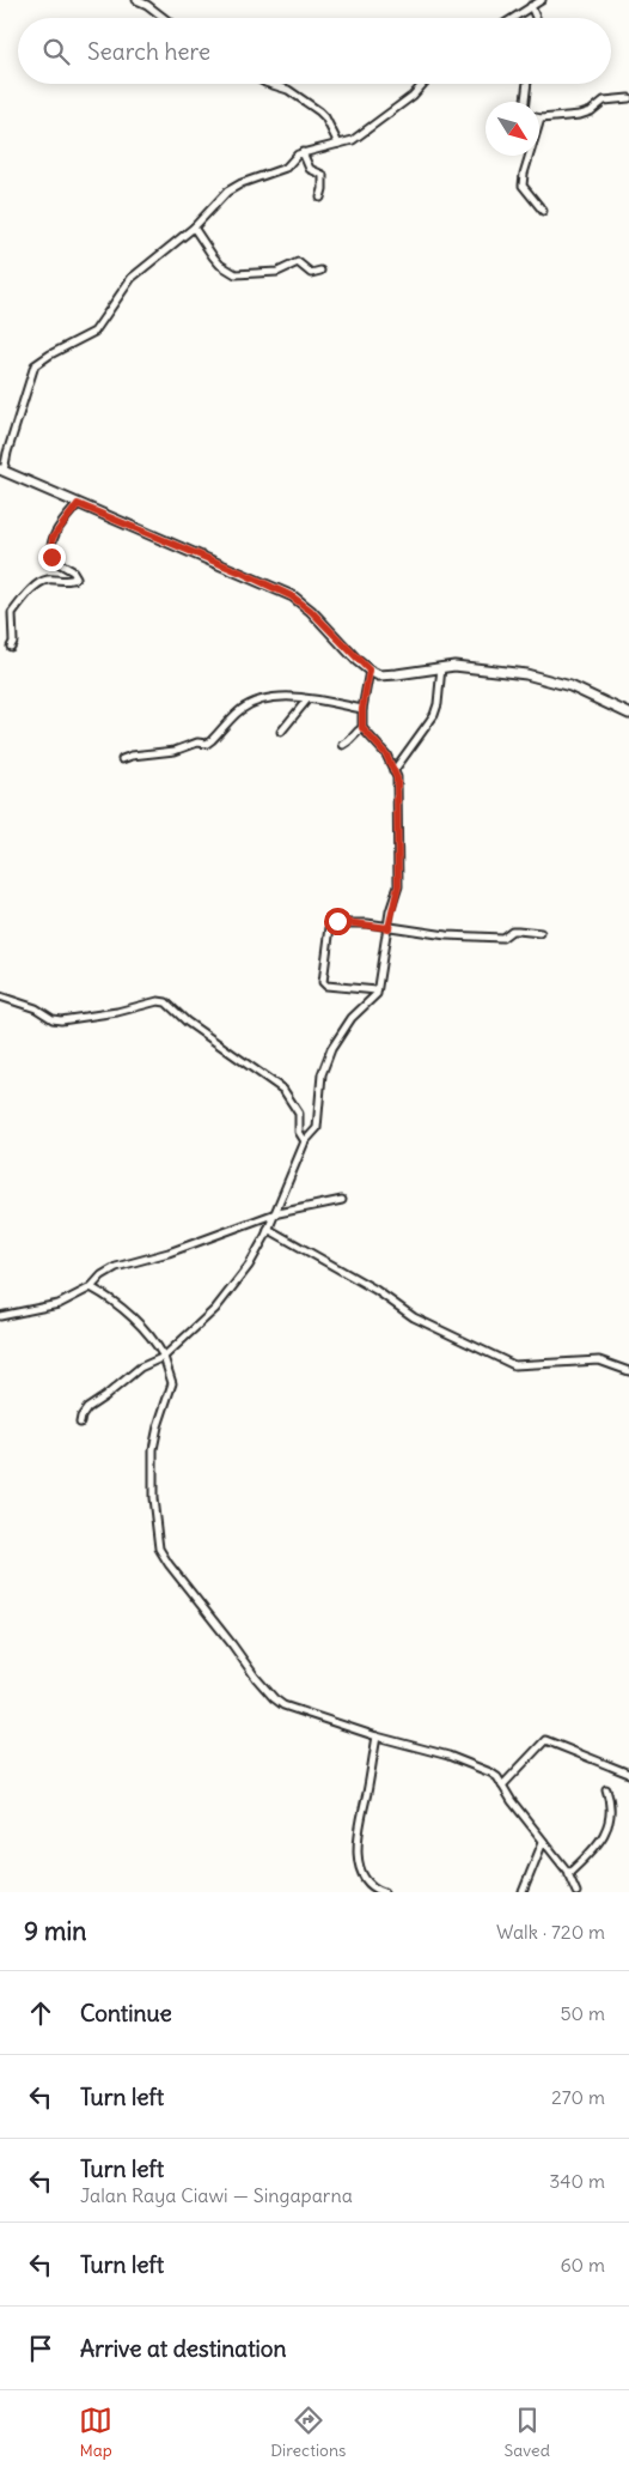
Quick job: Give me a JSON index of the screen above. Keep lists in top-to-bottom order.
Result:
{
  "north": "bottom right",
  "page": {
    "search": "Search here",
    "heading": ["9 min", "Walk · 720 m"],
    "list": [
      ["Continue", "50 m"],
      ["Turn left", "270 m"],
      ["Turn left", "Jalan Raya Ciawi — Singaparna", "340 m"],
      ["Turn left", "60 m"],
      "Arrive at destination"
    ],
    "nav": ["Map", "Directions", "Saved"]
  }
}
